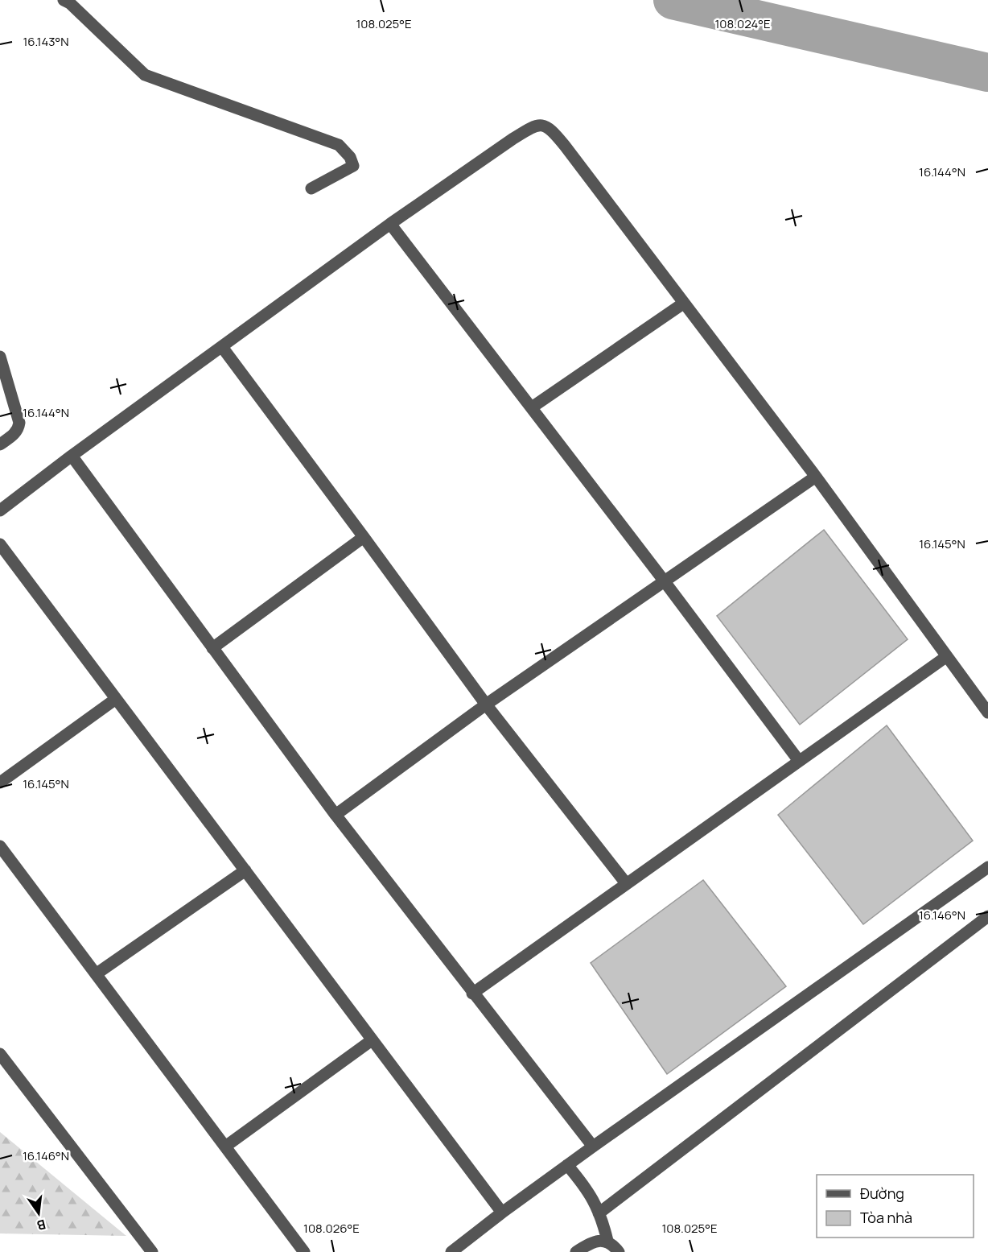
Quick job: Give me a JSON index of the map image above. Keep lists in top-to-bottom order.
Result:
{
  "legend": ["Đường", "Tòa nhà"],
  "north": "bottom",
  "coordinates": [
    "108.025°E",
    "108.024°E",
    "16.143°N",
    "16.144°N",
    "16.145°N",
    "16.146°N",
    "108.026°E"
  ]
}
